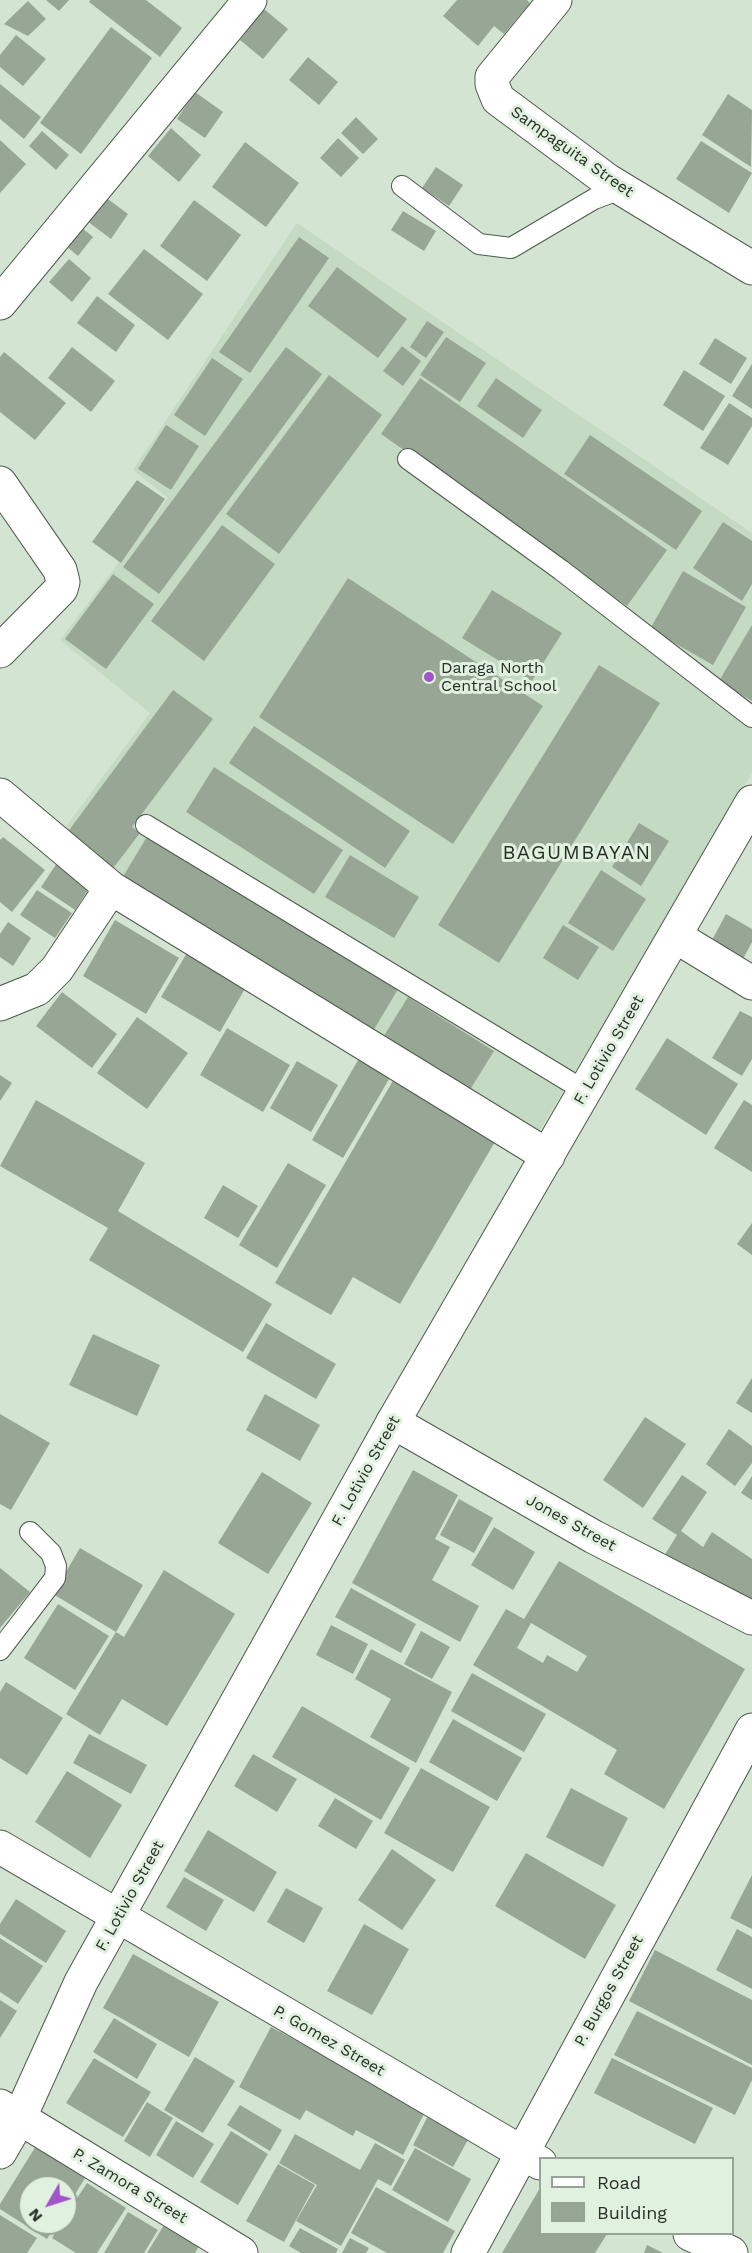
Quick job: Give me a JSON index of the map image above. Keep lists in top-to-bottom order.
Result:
{
  "streets": {
    "street": [
      "Sampaguita Street",
      "F. Lotivio Street",
      "Jones Street",
      "P. Burgos Street",
      "P. Gomez Street",
      "P. Zamora Street"
    ]
  },
  "crossings": [
    ["F. Lotivio Street", "Jones Street"],
    ["F. Lotivio Street", "P. Gomez Street"],
    ["F. Lotivio Street", "P. Zamora Street"],
    ["P. Burgos Street", "P. Gomez Street"]
  ],
  "districts": ["BAGUMBAYAN"],
  "places": ["Daraga North Central School"],
  "legend": ["Road", "Building"],
  "north": "bottom left"
}
